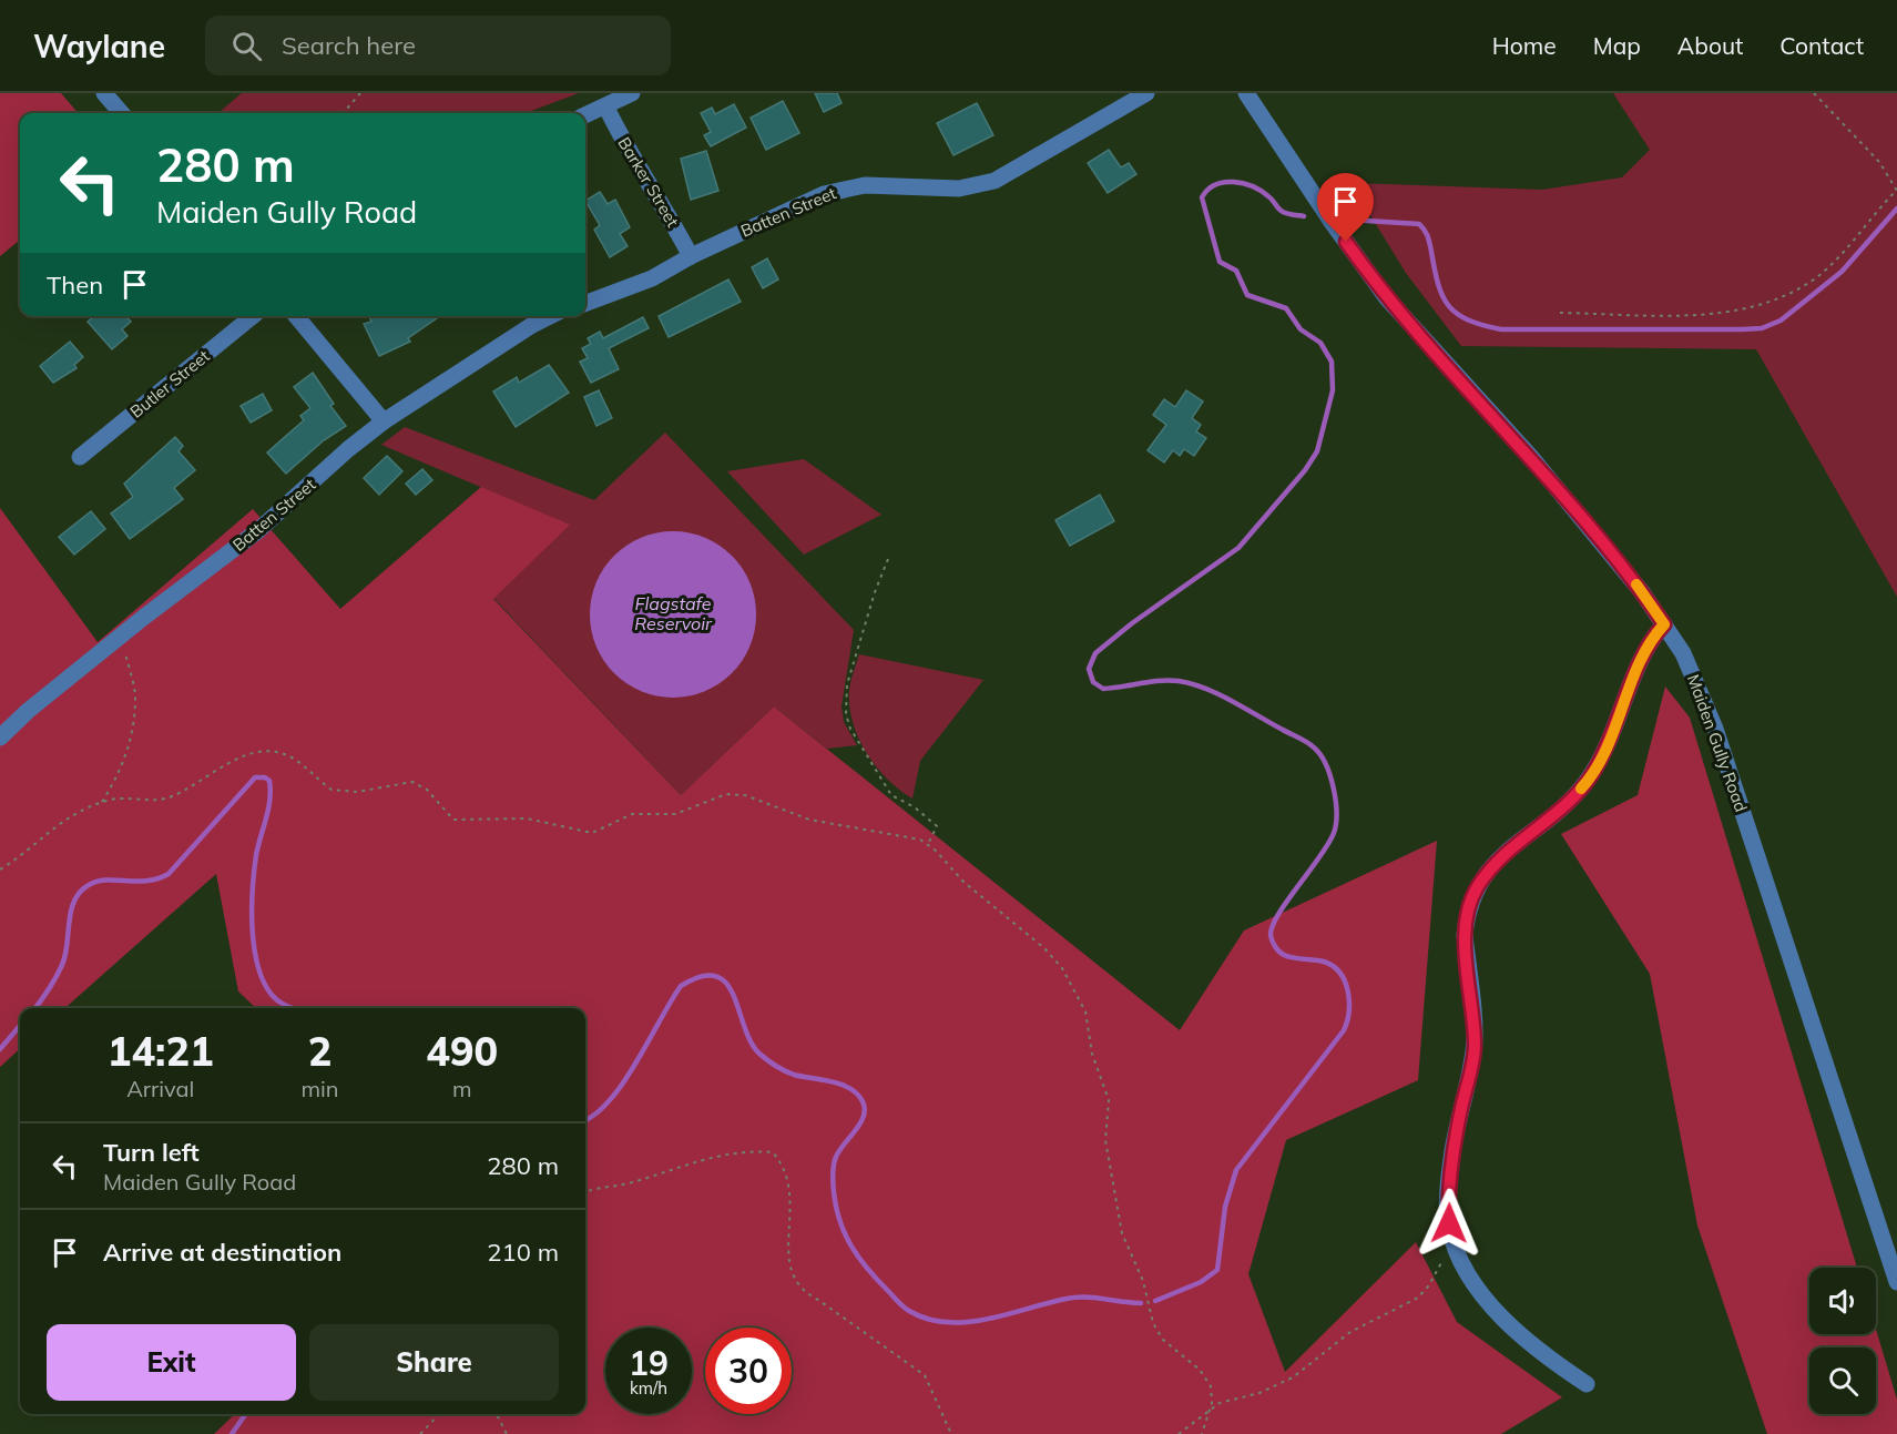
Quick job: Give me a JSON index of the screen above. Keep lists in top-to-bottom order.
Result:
{
  "streets": {
    "street": [
      "Barker Street",
      "Batten Street",
      "Butler Street",
      "Maiden Gully Road"
    ]
  },
  "crossings": [
    ["Barker Street", "Batten Street"]
  ],
  "water": ["Flagstafe Reservoir"],
  "page": {
    "header": "Waylane",
    "search": "Search here",
    "nav": [
      "Home",
      "Map",
      "About",
      "Contact"
    ],
    "turn": ["280 m", "Maiden Gully Road"],
    "then": "Then",
    "eta": [
      "14:21",
      "Arrival",
      "2",
      "min",
      "490",
      "m"
    ],
    "list": [
      {
        "name": "Turn left",
        "note": "Maiden Gully Road",
        "value": "280 m"
      },
      {
        "name": "Arrive at destination",
        "value": "210 m"
      }
    ],
    "buttons": ["Exit", "Share"],
    "speed": "19 km/h",
    "limit": "30"
  }
}
